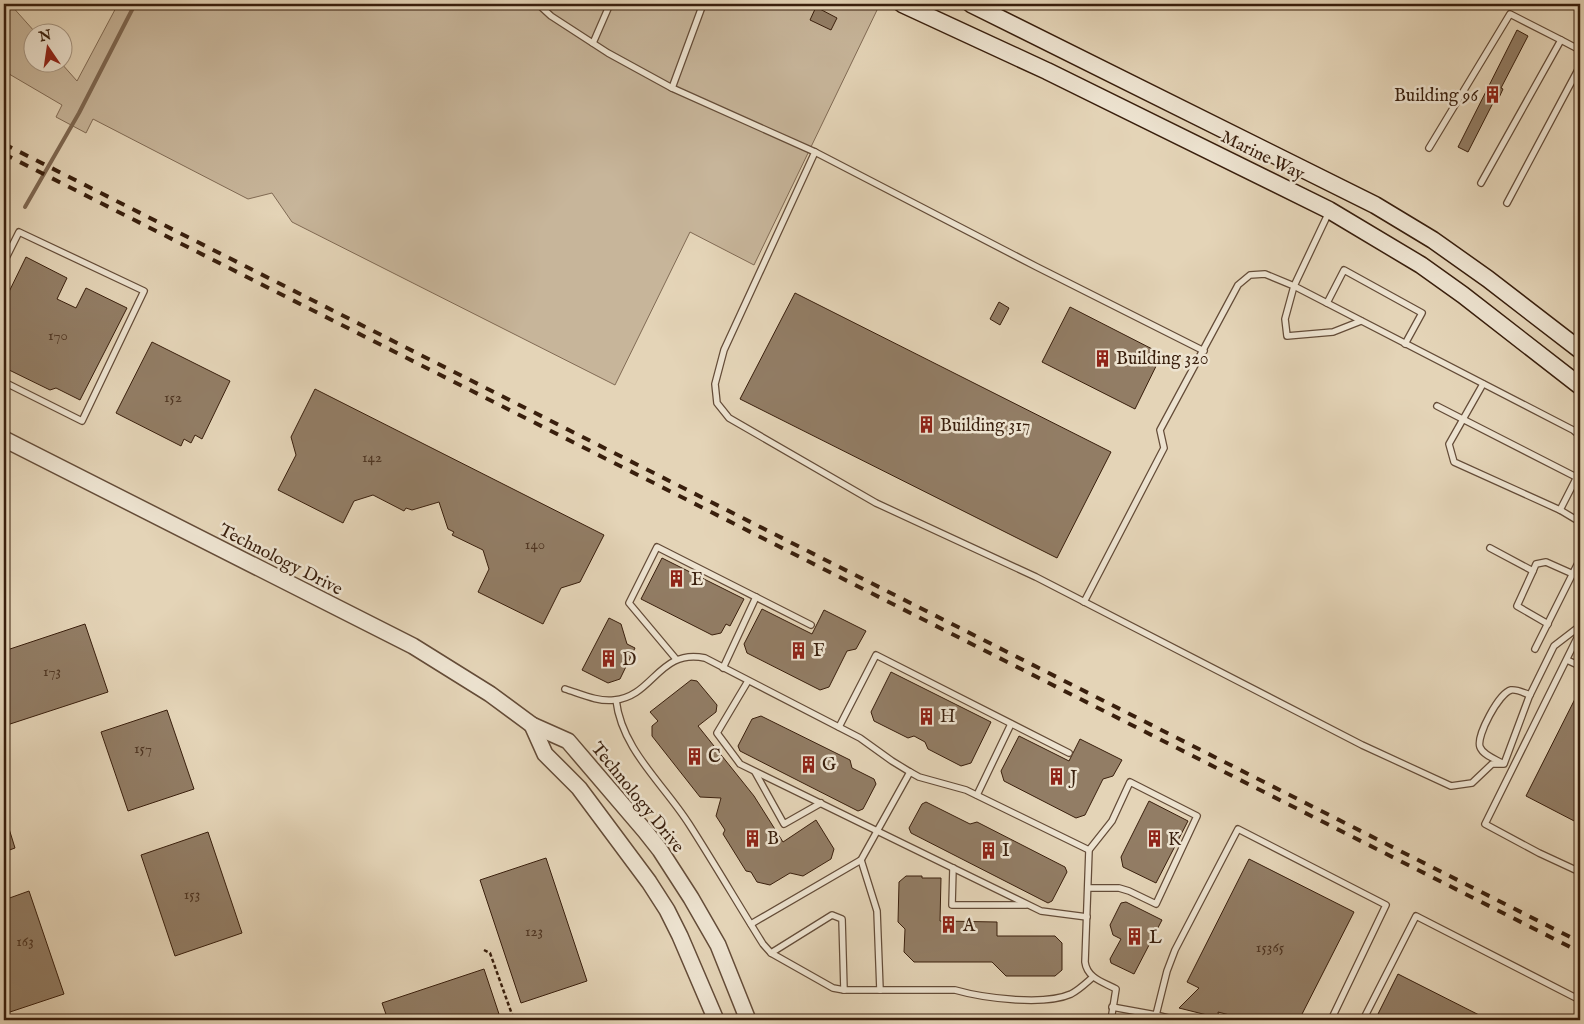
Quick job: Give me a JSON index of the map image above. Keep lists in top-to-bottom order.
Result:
{
  "streets": {
    "main road": ["Marine Way"],
    "street": ["Technology Drive"]
  },
  "places": {
    "building": [
      "Building 96",
      "Building 320",
      "Building 317",
      "E",
      "F",
      "D",
      "H",
      "C",
      "G",
      "J",
      "B",
      "K",
      "I",
      "A",
      "L"
    ]
  },
  "house_numbers": [
    "170",
    "152",
    "142",
    "140",
    "173",
    "157",
    "153",
    "123",
    "163",
    "15365"
  ],
  "north": "top"
}
